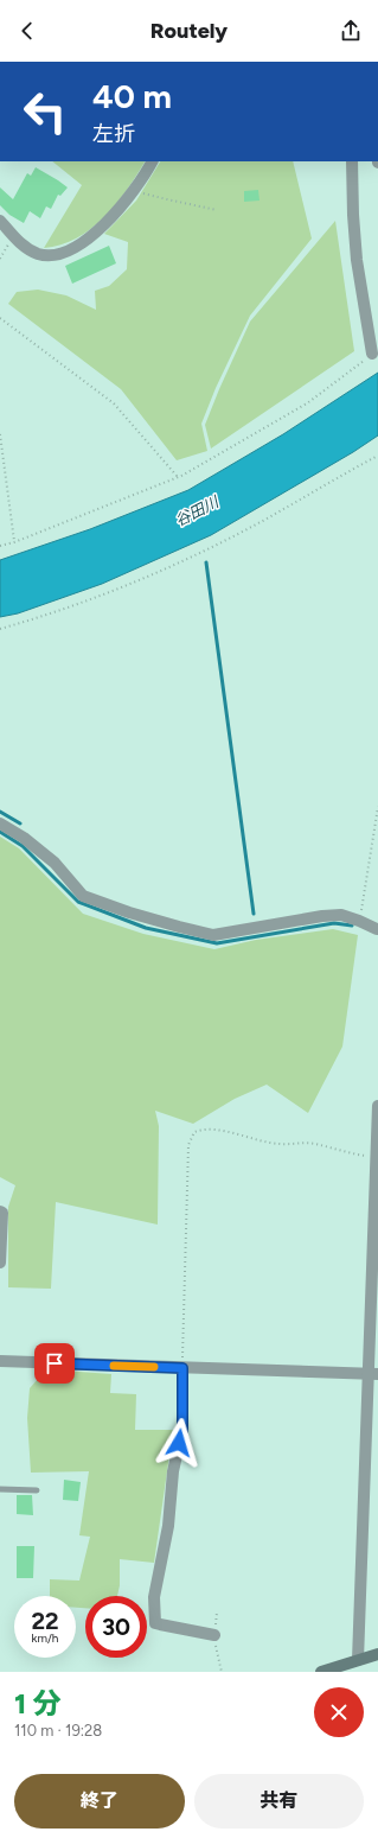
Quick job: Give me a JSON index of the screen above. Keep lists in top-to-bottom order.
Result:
{
  "water": ["谷田川"],
  "page": {
    "header": "Routely",
    "turn": ["40 m", "左折"],
    "speed": "22 km/h",
    "limit": "30",
    "heading": ["1 分", "110 m · 19:28"],
    "buttons": ["終了", "共有"]
  }
}
